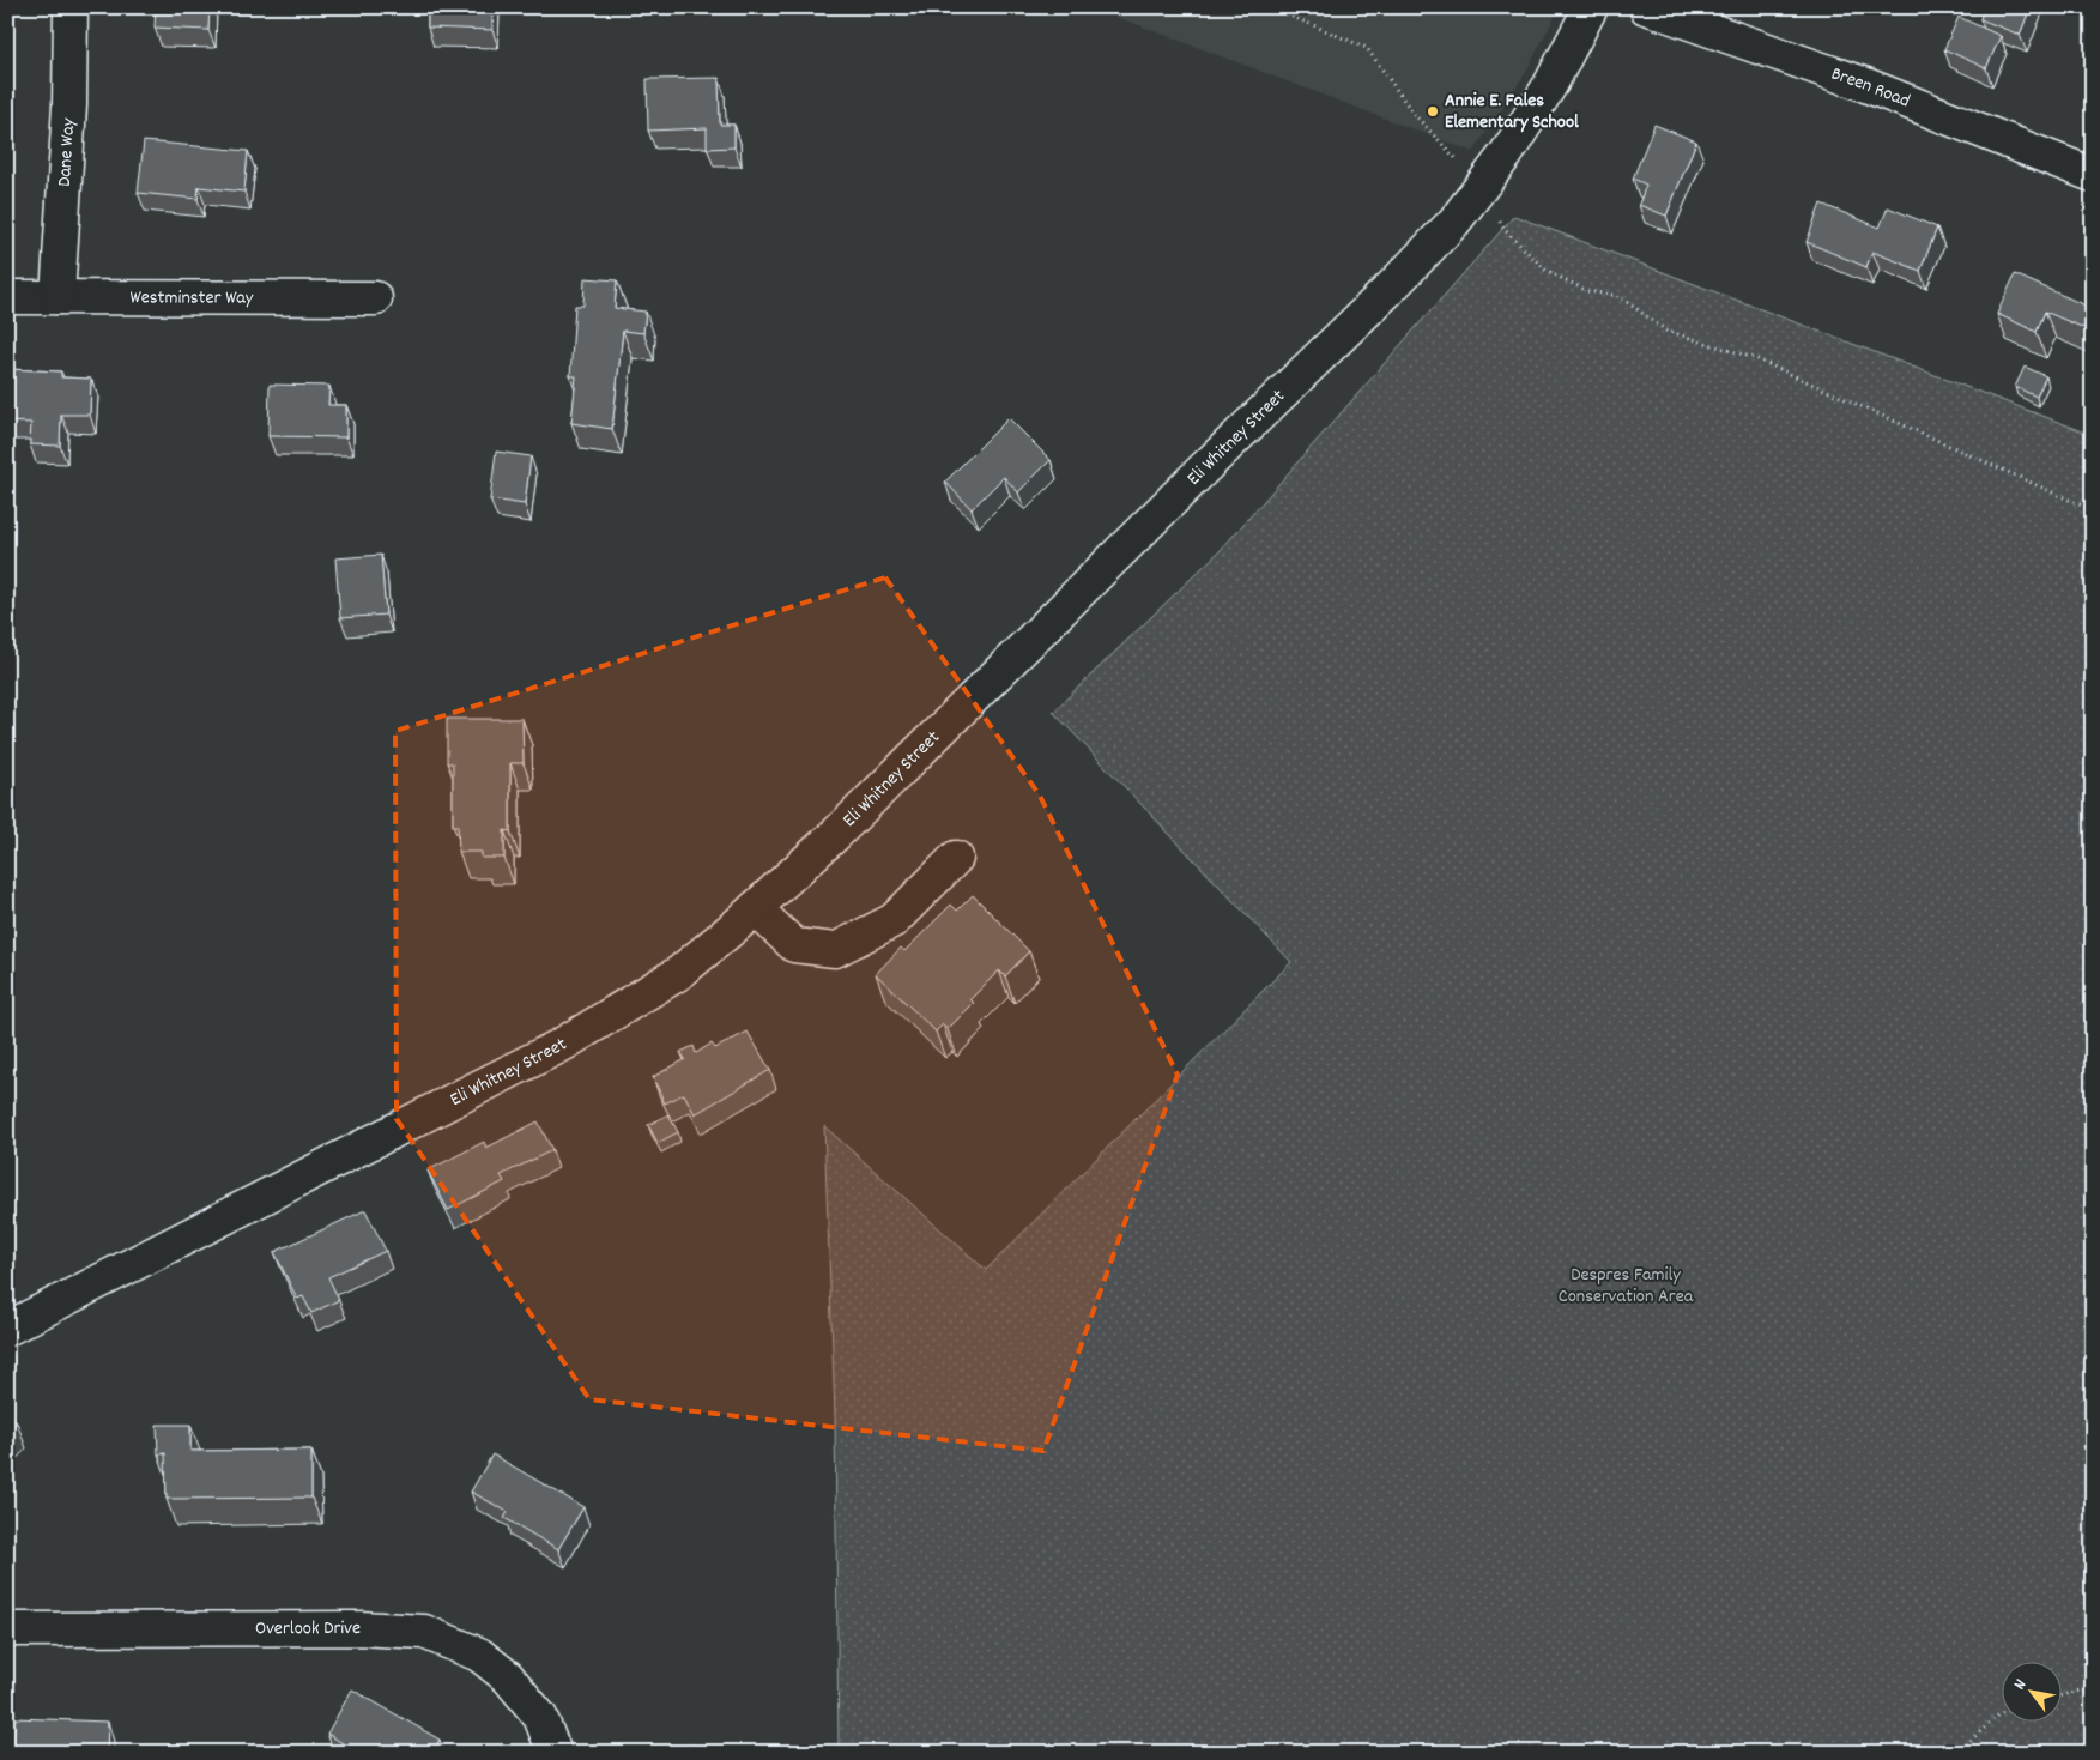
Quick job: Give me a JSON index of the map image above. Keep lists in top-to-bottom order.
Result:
{
  "streets": {
    "street": [
      "Breen Road",
      "Dane Way",
      "Westminster Way",
      "Eli Whitney Street",
      "Overlook Drive"
    ]
  },
  "crossings": [
    ["Dane Way", "Westminster Way"]
  ],
  "parks": ["Despres Family Conservation Area"],
  "places": ["Annie E. Fales Elementary School"],
  "north": "top left"
}
